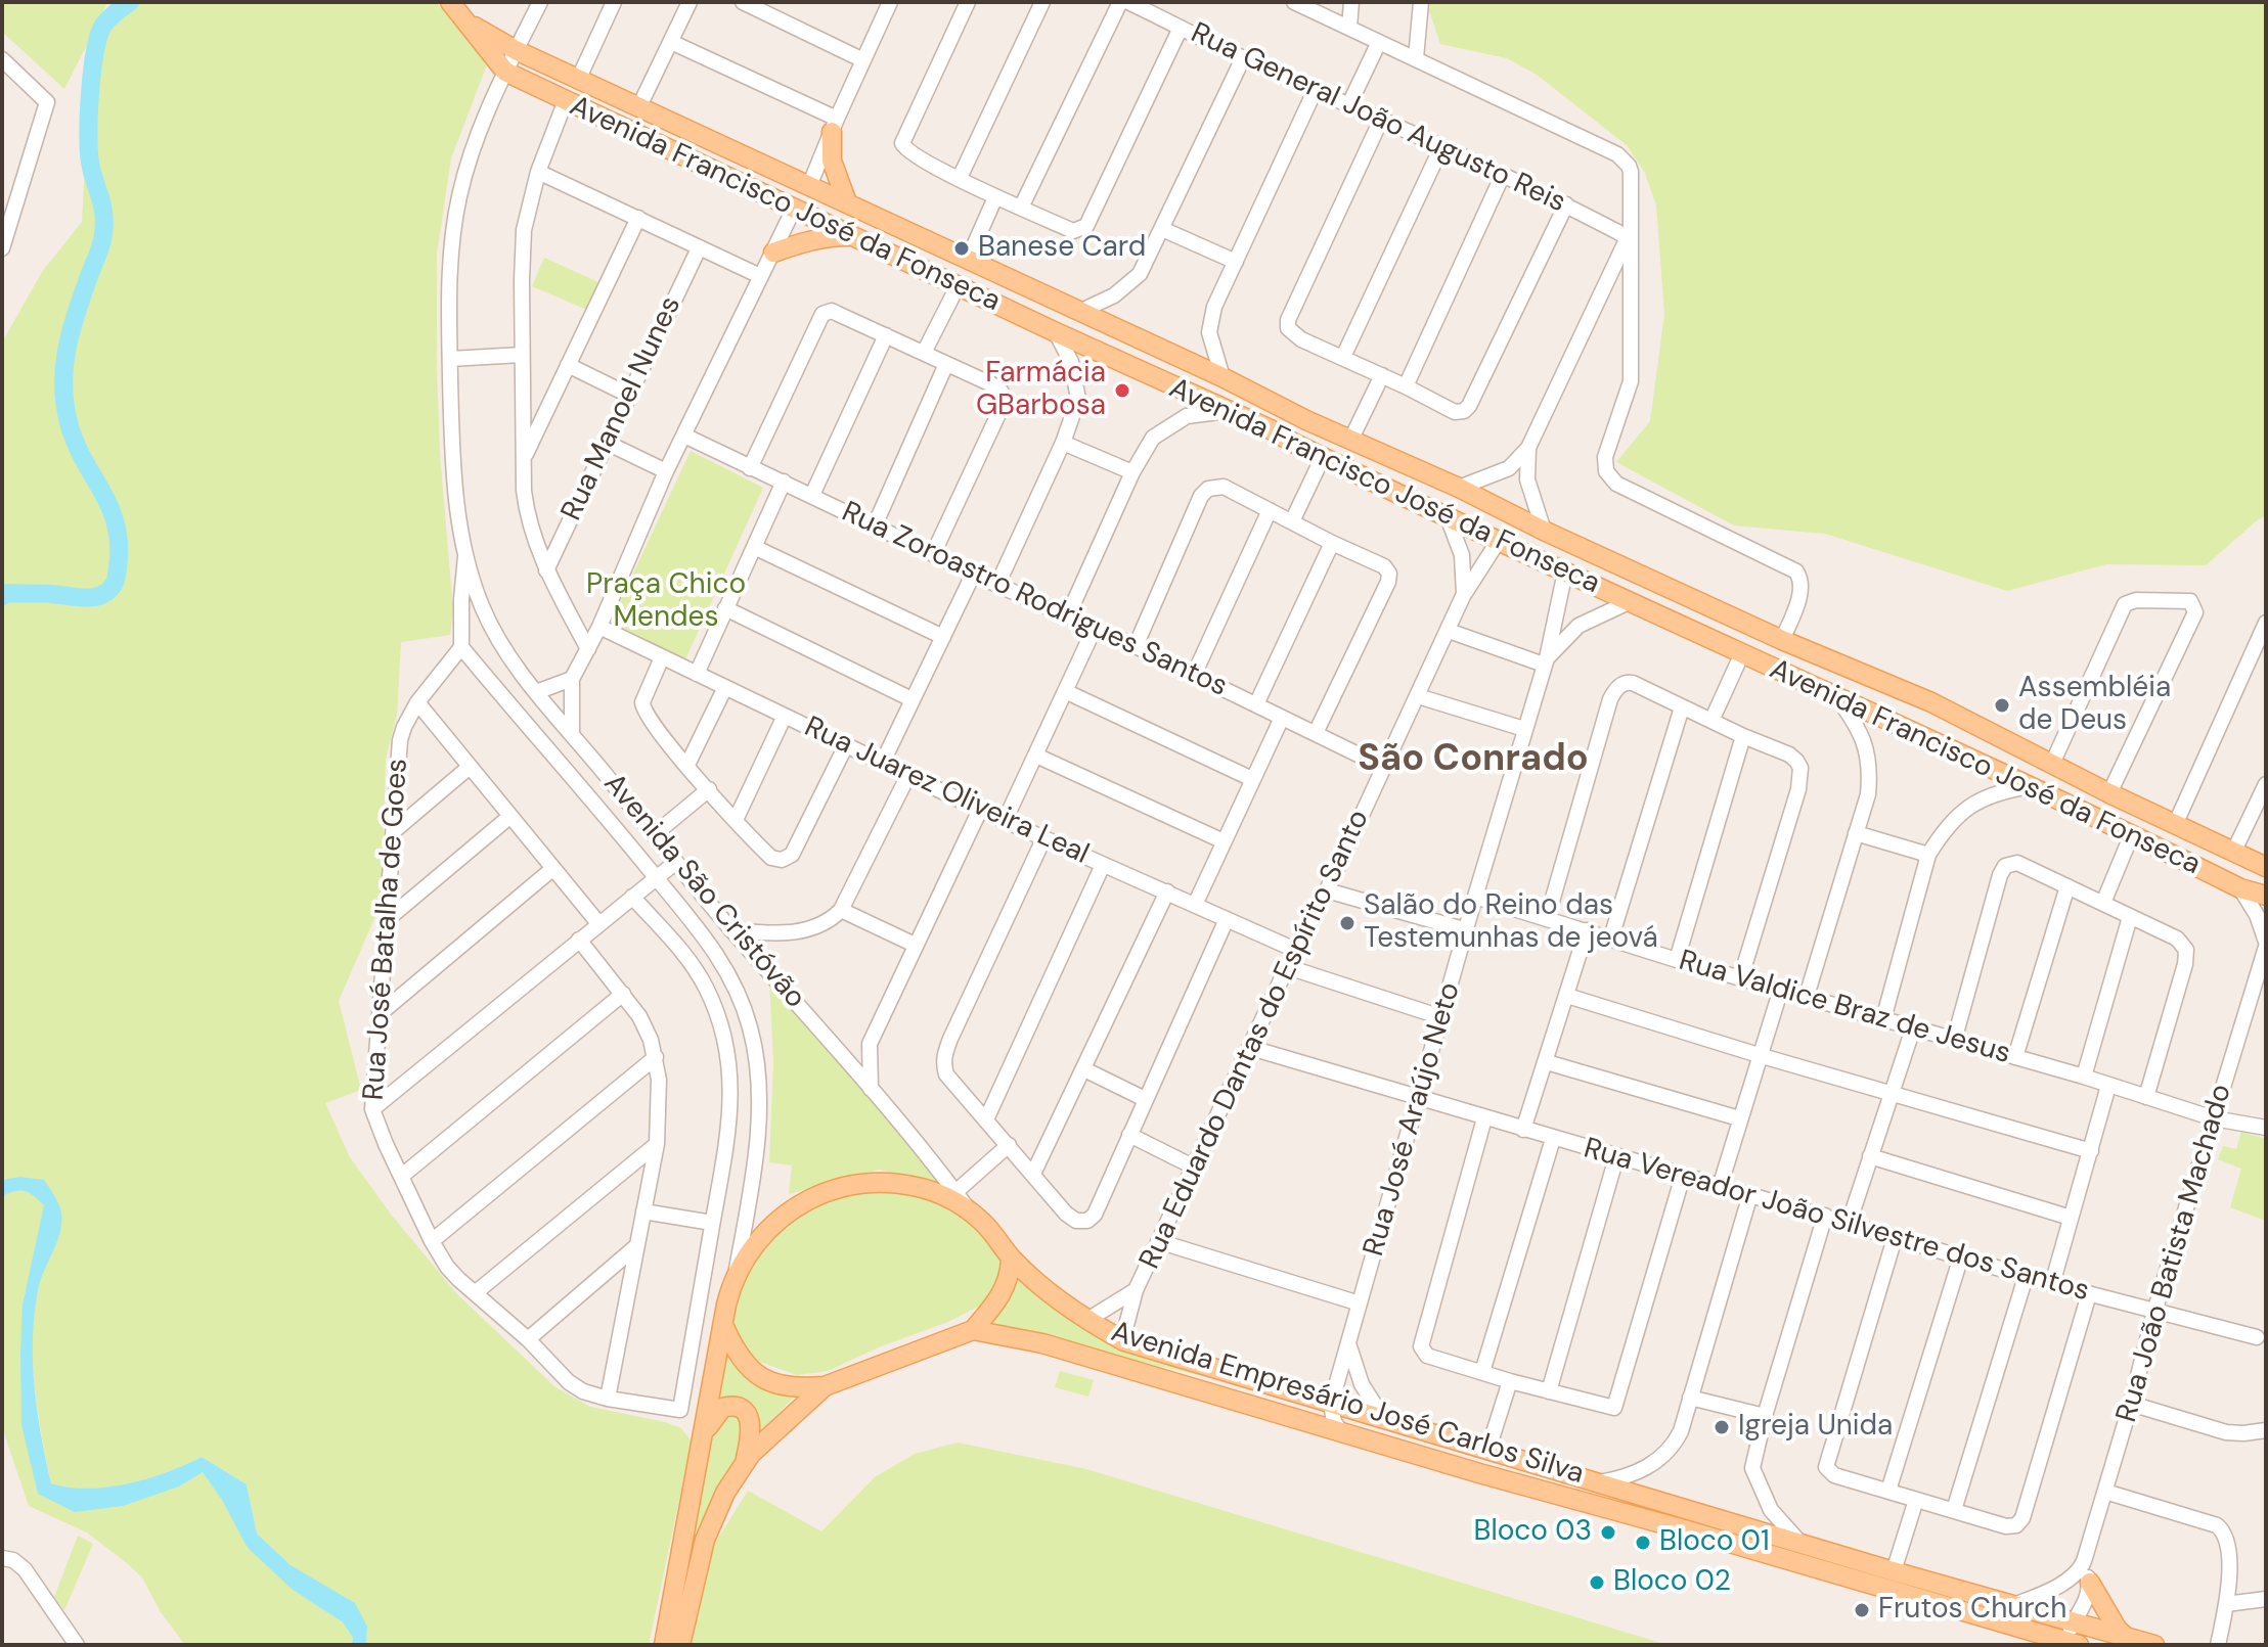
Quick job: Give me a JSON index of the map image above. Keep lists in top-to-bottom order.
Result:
{
  "streets": {
    "main road": ["Avenida Francisco José da Fonseca", "Avenida Empresário José Carlos Silva"],
    "street": [
      "Rua General João Augusto Reis",
      "Rua Manoel Nunes",
      "Rua Zoroastro Rodrigues Santos",
      "Rua Juarez Oliveira Leal",
      "Avenida São Cristóvão",
      "Rua José Batalha de Goes",
      "Rua Valdice Braz de Jesus",
      "Rua Eduardo Dantas do Espírito Santo",
      "Rua José Araújo Neto",
      "Rua Vereador João Silvestre dos Santos",
      "Rua João Batista Machado"
    ]
  },
  "crossings": [
    ["Avenida Francisco José da Fonseca", "Rua Eduardo Dantas do Espírito Santo"],
    ["Avenida Francisco José da Fonseca", "Rua José Araújo Neto"],
    ["Rua Zoroastro Rodrigues Santos", "Rua Eduardo Dantas do Espírito Santo"],
    ["Rua Juarez Oliveira Leal", "Rua Eduardo Dantas do Espírito Santo"],
    ["Avenida São Cristóvão", "Rua José Batalha de Goes"],
    ["Avenida São Cristóvão", "Avenida Empresário José Carlos Silva"],
    ["Rua Valdice Braz de Jesus", "Rua José Araújo Neto"],
    ["Rua Valdice Braz de Jesus", "Rua João Batista Machado"],
    ["Rua Eduardo Dantas do Espírito Santo", "Rua Vereador João Silvestre dos Santos"],
    ["Rua Eduardo Dantas do Espírito Santo", "Avenida Empresário José Carlos Silva"],
    ["Rua José Araújo Neto", "Rua Vereador João Silvestre dos Santos"],
    ["Rua José Araújo Neto", "Avenida Empresário José Carlos Silva"],
    ["Rua Vereador João Silvestre dos Santos", "Rua João Batista Machado"],
    ["Rua João Batista Machado", "Avenida Empresário José Carlos Silva"]
  ],
  "districts": ["São Conrado"],
  "parks": ["Praça Chico Mendes"],
  "places": [
    "Banese Card",
    "Farmácia GBarbosa",
    "Assembléia de Deus",
    "Salão do Reino das Testemunhas de jeová",
    "Igreja Unida",
    "Bloco 03",
    "Bloco 01",
    "Bloco 02",
    "Frutos Church"
  ]
}
